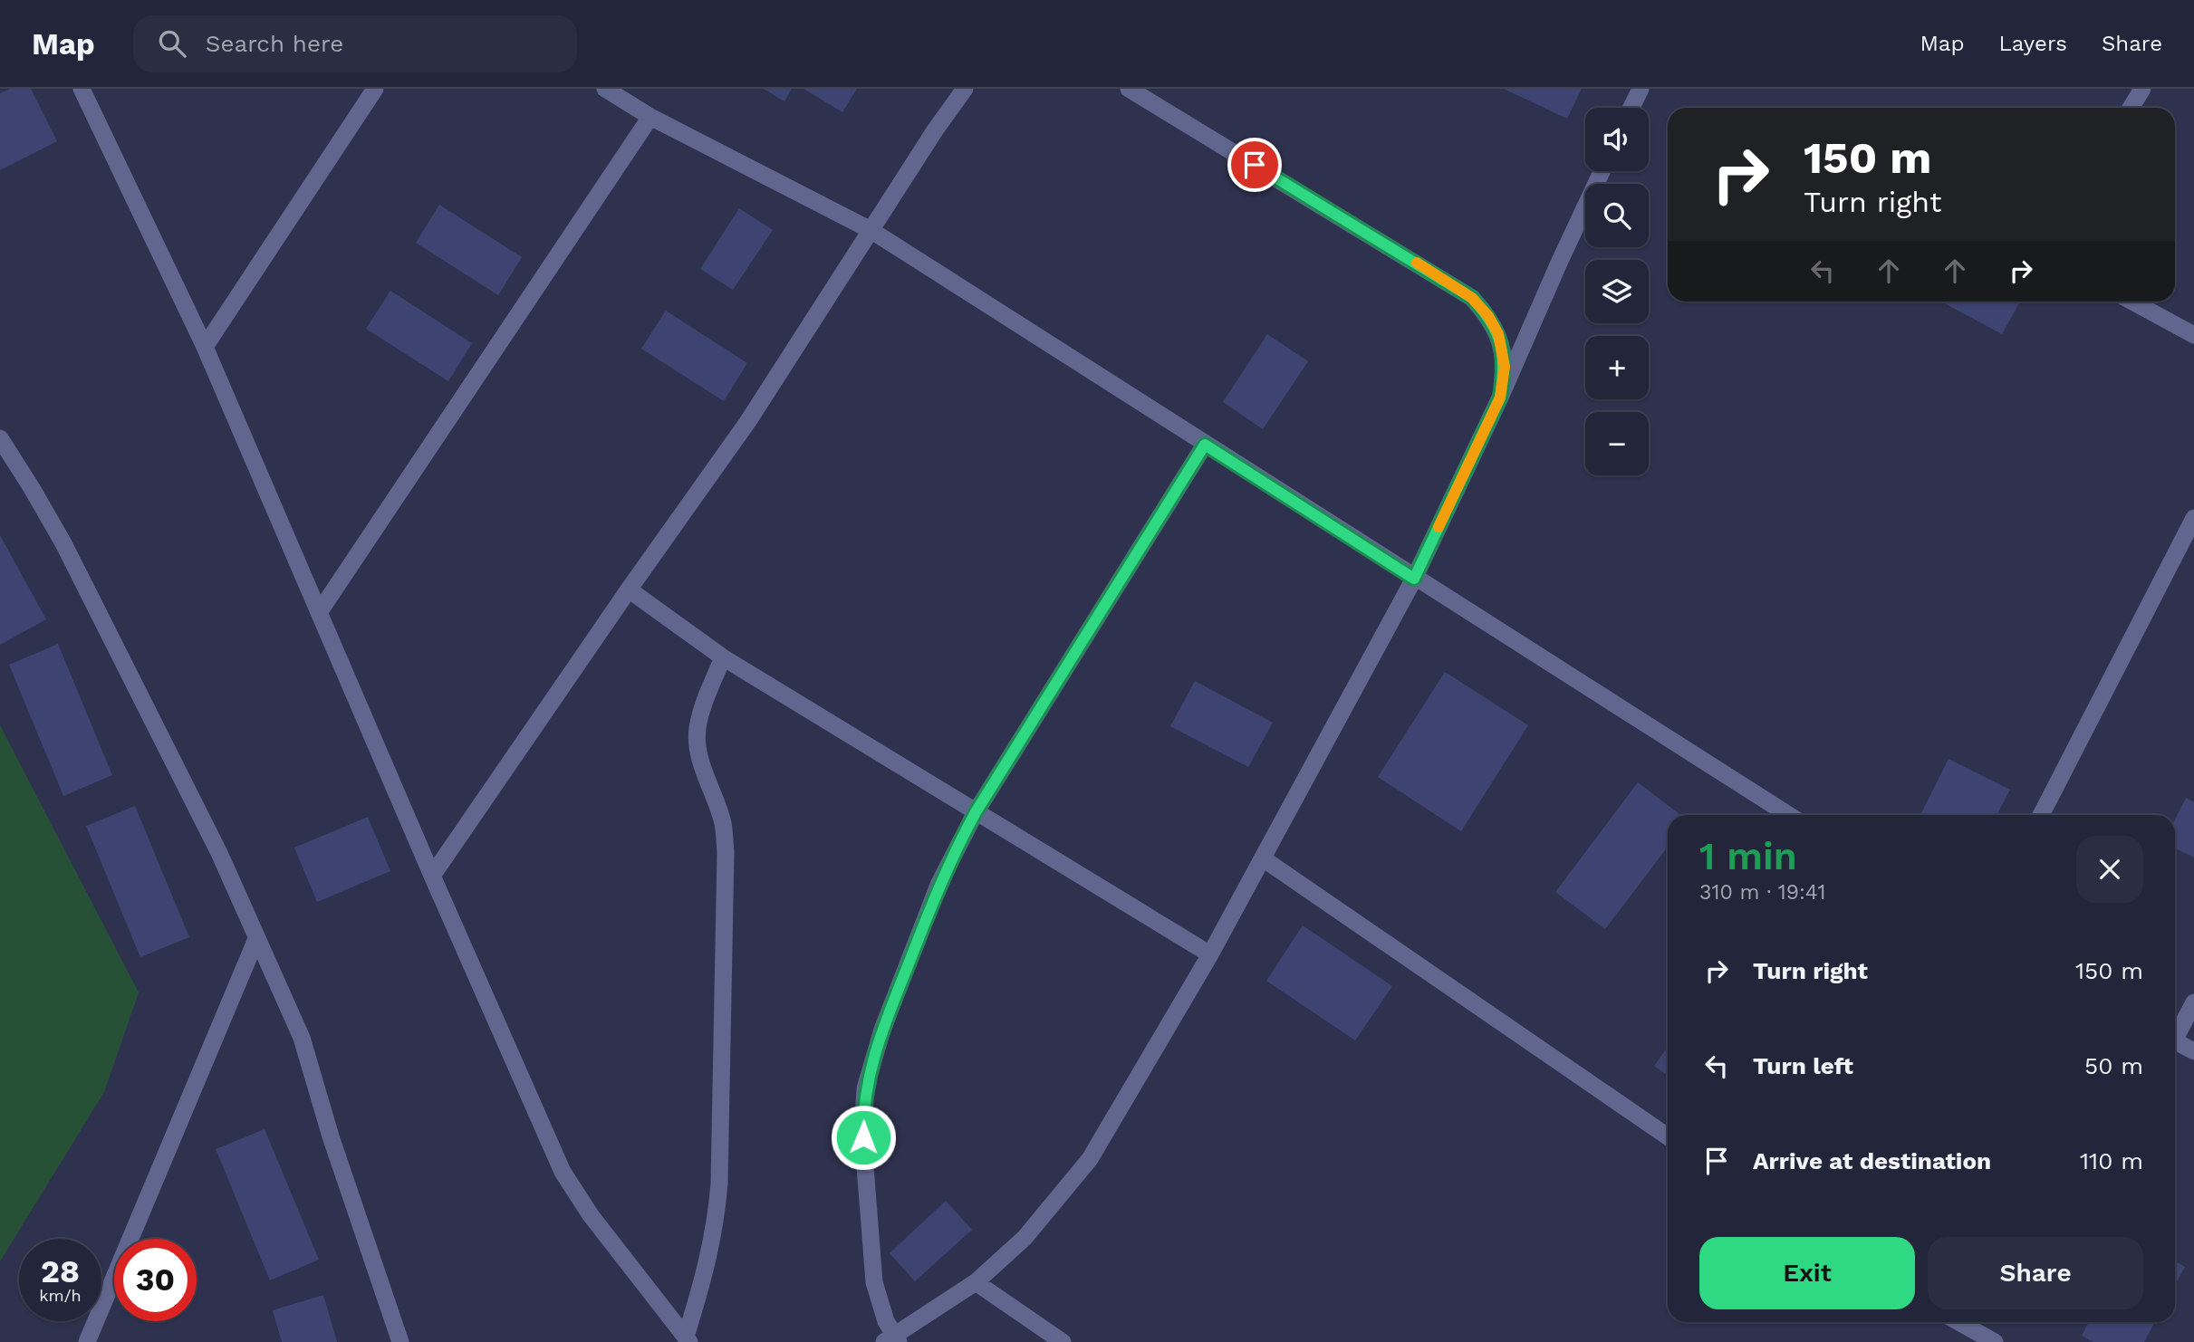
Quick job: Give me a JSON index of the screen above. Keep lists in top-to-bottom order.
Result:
{
  "page": {
    "header": "Map",
    "search": "Search here",
    "nav": ["Map", "Layers", "Share"],
    "map_buttons": ["+", "−"],
    "turn": ["150 m", "Turn right"],
    "heading": ["1 min", "310 m · 19:41"],
    "list": [
      {
        "name": "Turn right",
        "value": "150 m"
      },
      {
        "name": "Turn left",
        "value": "50 m"
      },
      {
        "name": "Arrive at destination",
        "value": "110 m"
      }
    ],
    "buttons": ["Exit", "Share"],
    "speed": "28 km/h",
    "limit": "30"
  }
}
